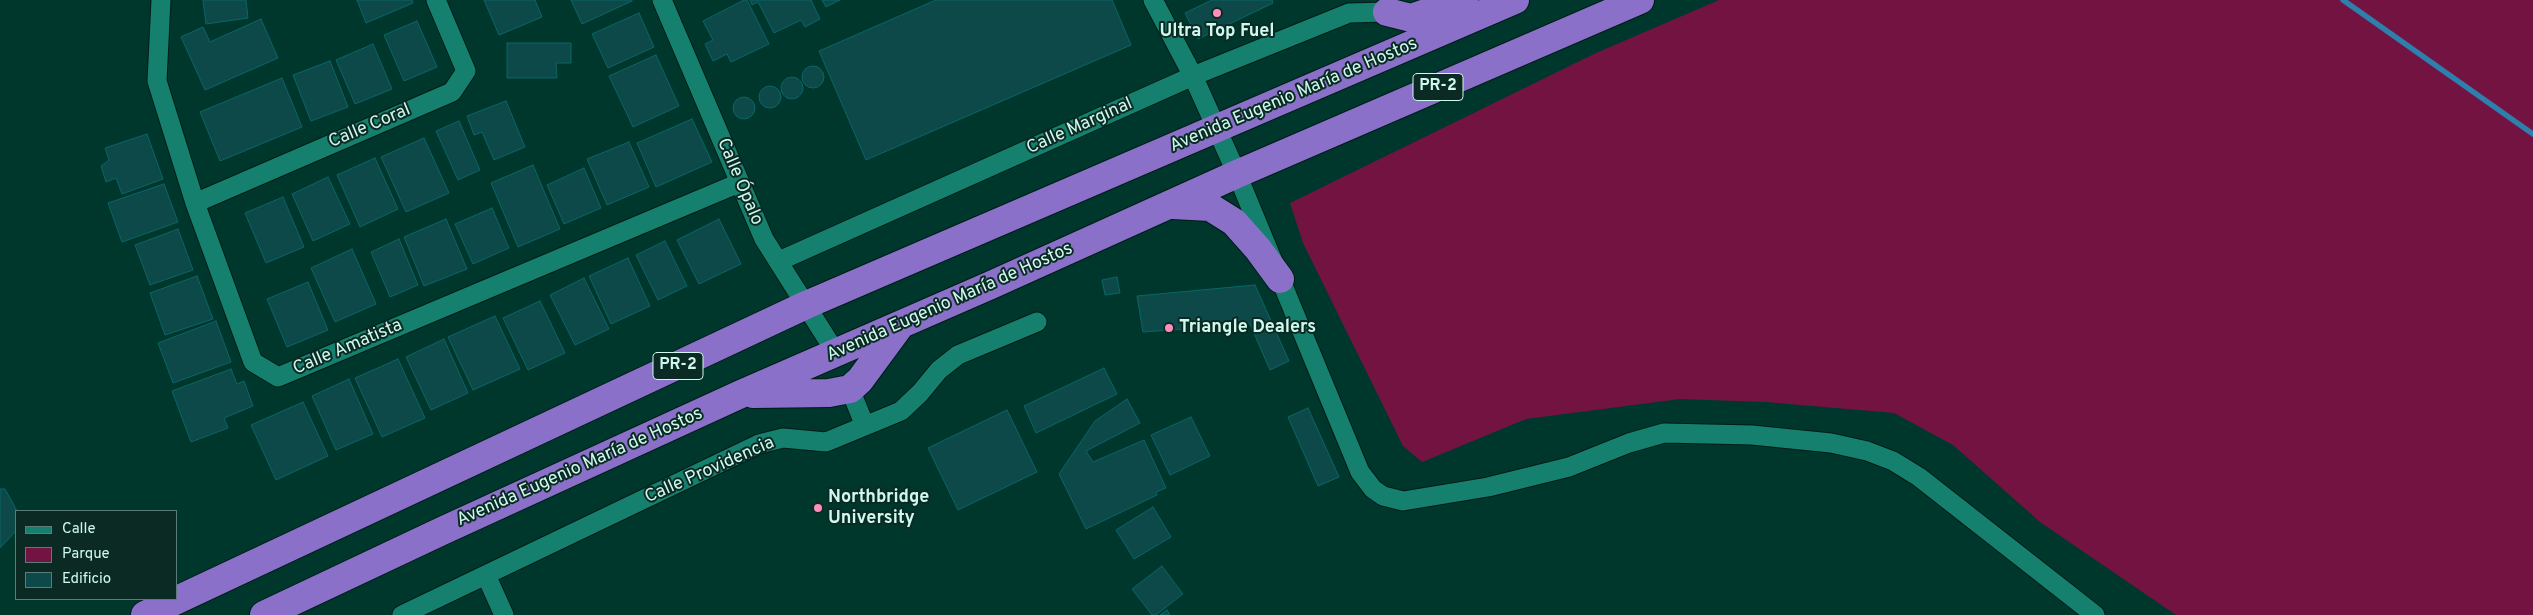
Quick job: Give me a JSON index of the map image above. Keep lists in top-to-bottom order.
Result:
{
  "streets": {
    "highway": ["PR-2", "Avenida Eugenio María de Hostos"],
    "street": [
      "Calle Coral",
      "Calle Marginal",
      "Calle Ópalo",
      "Calle Amatista",
      "Calle Providencia"
    ]
  },
  "crossings": [
    ["Avenida Eugenio María de Hostos", "Calle Ópalo"],
    ["Calle Coral", "Calle Amatista"],
    ["Calle Marginal", "Calle Ópalo"],
    ["Calle Ópalo", "Calle Amatista"]
  ],
  "places": ["Ultra Top Fuel", "Triangle Dealers", "Northbridge University"],
  "legend": ["Calle", "Parque", "Edificio"]
}
